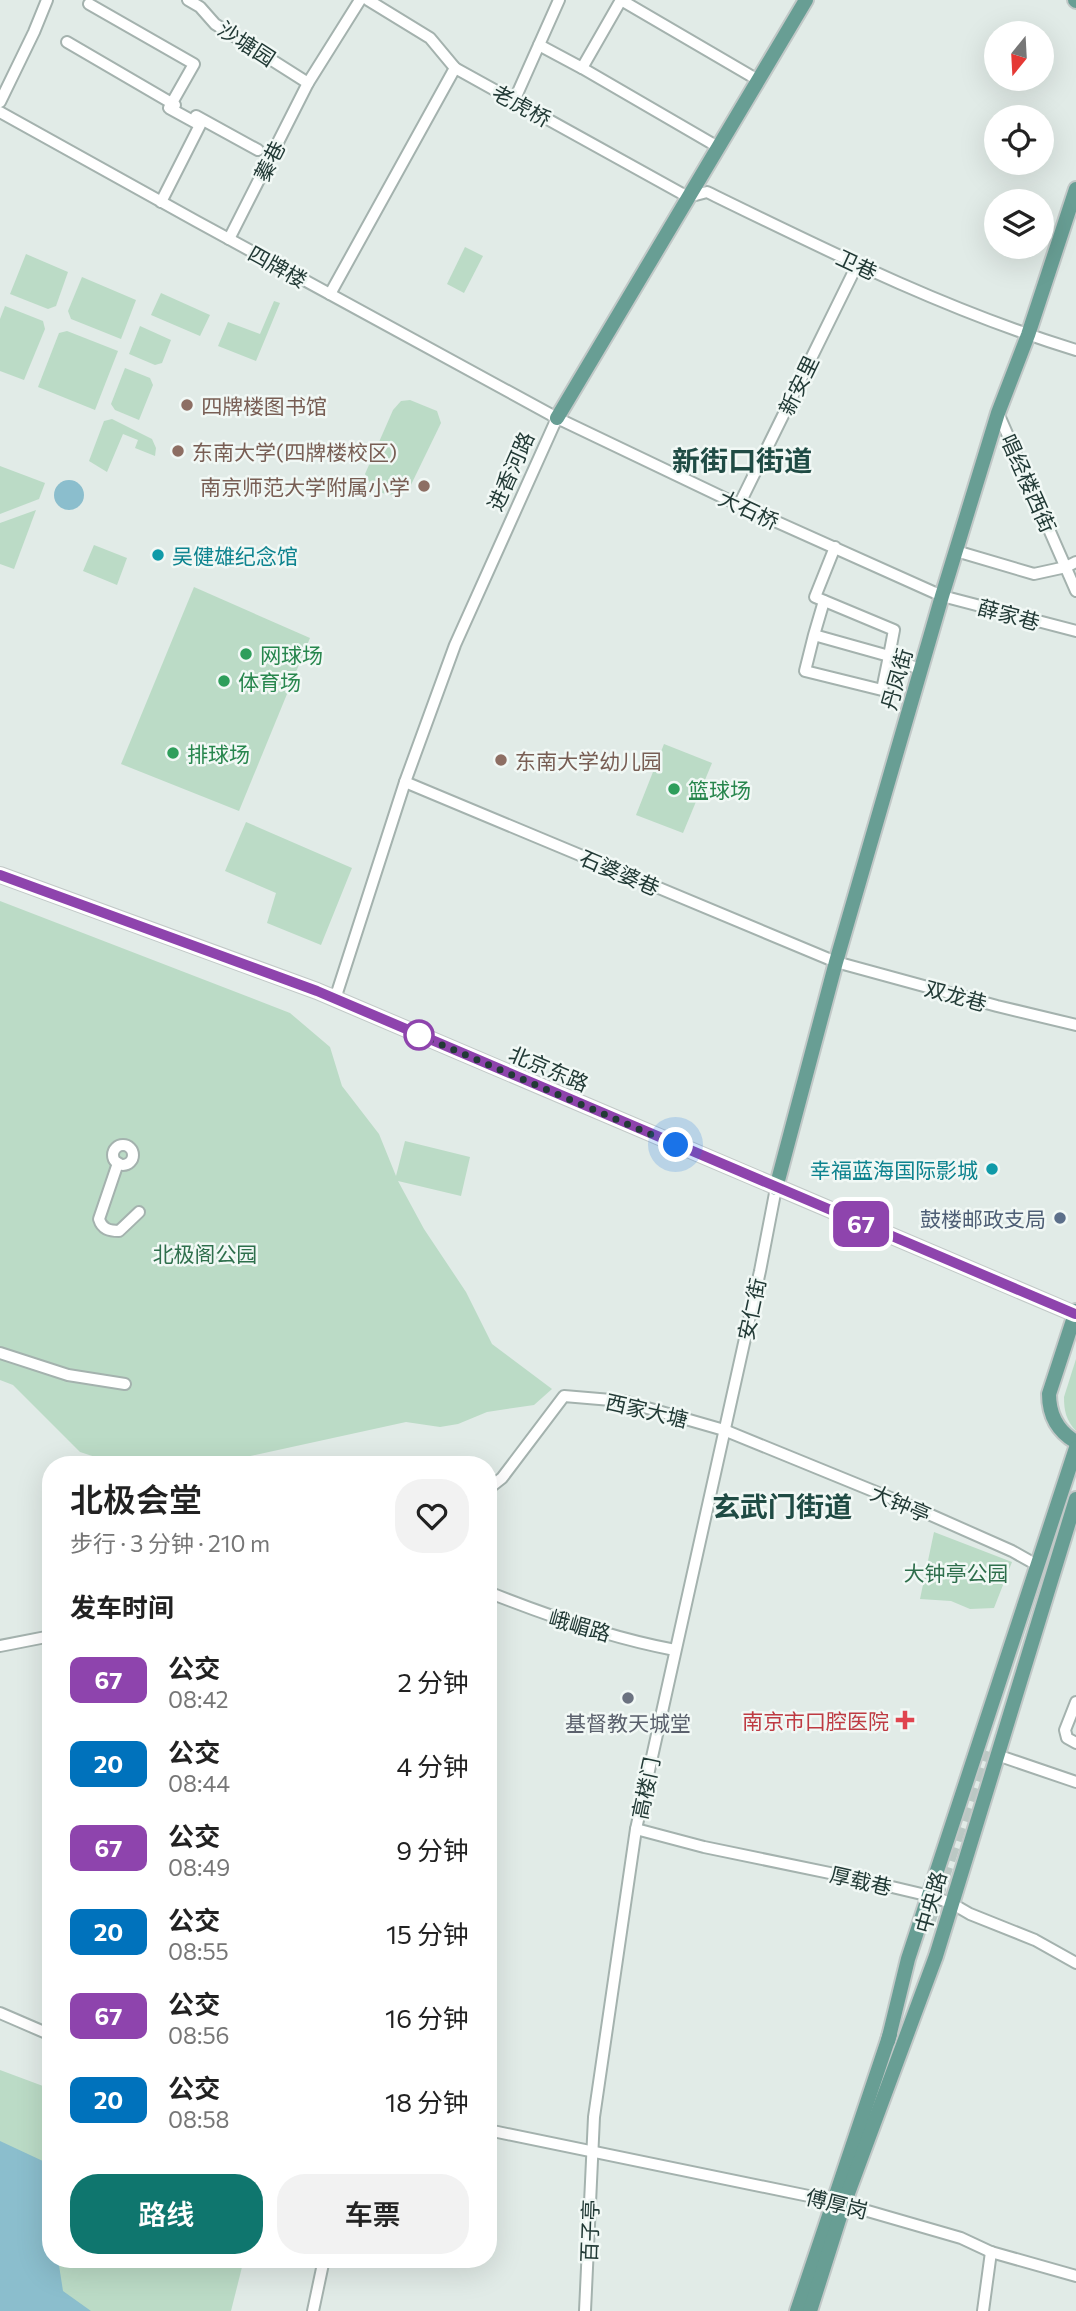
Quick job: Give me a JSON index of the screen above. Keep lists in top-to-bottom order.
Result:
{
  "streets": {
    "main road": [
      "进香河路",
      "丹凤街",
      "北京东路",
      "中央路"
    ],
    "street": [
      "沙塘园",
      "老虎桥",
      "蓁巷",
      "卫巷",
      "四牌楼",
      "新安里",
      "唱经楼西街",
      "大石桥",
      "薛家巷",
      "石婆婆巷",
      "双龙巷",
      "安仁街",
      "西家大塘",
      "大钟亭",
      "峨嵋路",
      "高楼门",
      "厚载巷",
      "傅厚岗",
      "百子亭"
    ]
  },
  "crossings": [
    ["沙塘园", "蓁巷"],
    ["老虎桥", "卫巷"],
    ["老虎桥", "进香河路"],
    ["蓁巷", "四牌楼"],
    ["卫巷", "新安里"],
    ["卫巷", "进香河路"],
    ["卫巷", "丹凤街"],
    ["四牌楼", "进香河路"],
    ["四牌楼", "大石桥"],
    ["新安里", "大石桥"],
    ["进香河路", "大石桥"],
    ["进香河路", "石婆婆巷"],
    ["进香河路", "北京东路"],
    ["唱经楼西街", "丹凤街"],
    ["大石桥", "薛家巷"],
    ["大石桥", "丹凤街"],
    ["薛家巷", "丹凤街"],
    ["丹凤街", "石婆婆巷"],
    ["丹凤街", "双龙巷"],
    ["丹凤街", "北京东路"],
    ["丹凤街", "安仁街"],
    ["石婆婆巷", "双龙巷"],
    ["北京东路", "安仁街"],
    ["安仁街", "西家大塘"],
    ["安仁街", "大钟亭"],
    ["安仁街", "高楼门"],
    ["西家大塘", "大钟亭"],
    ["西家大塘", "高楼门"],
    ["大钟亭", "高楼门"],
    ["大钟亭", "中央路"],
    ["峨嵋路", "高楼门"],
    ["高楼门", "厚载巷"],
    ["高楼门", "傅厚岗"],
    ["高楼门", "百子亭"],
    ["厚载巷", "中央路"],
    ["中央路", "傅厚岗"],
    ["傅厚岗", "百子亭"]
  ],
  "districts": ["新街口街道", "玄武门街道"],
  "parks": ["北极阁公园", "大钟亭公园"],
  "places": {
    "other": [
      "四牌楼图书馆",
      "东南大学(四牌楼校区)",
      "南京师范大学附属小学",
      "吴健雄纪念馆",
      "网球场",
      "体育场",
      "排球场",
      "东南大学幼儿园",
      "篮球场",
      "幸福蓝海国际影城",
      "鼓楼邮政支局",
      "基督教天城堂"
    ],
    "health": ["南京市口腔医院"]
  },
  "lines": ["bus line 67"],
  "north": "bottom",
  "page": {
    "on_map": "67",
    "heading": [
      ["北极会堂", "步行 · 3 分钟 · 210 m"],
      "发车时间"
    ],
    "list": [
      {
        "mark": "67",
        "name": "公交",
        "note": "08:42",
        "value": "2 分钟"
      },
      {
        "mark": "20",
        "name": "公交",
        "note": "08:44",
        "value": "4 分钟"
      },
      {
        "mark": "67",
        "name": "公交",
        "note": "08:49",
        "value": "9 分钟"
      },
      {
        "mark": "20",
        "name": "公交",
        "note": "08:55",
        "value": "15 分钟"
      },
      {
        "mark": "67",
        "name": "公交",
        "note": "08:56",
        "value": "16 分钟"
      },
      {
        "mark": "20",
        "name": "公交",
        "note": "08:58",
        "value": "18 分钟"
      }
    ],
    "buttons": ["路线", "车票"]
  }
}
